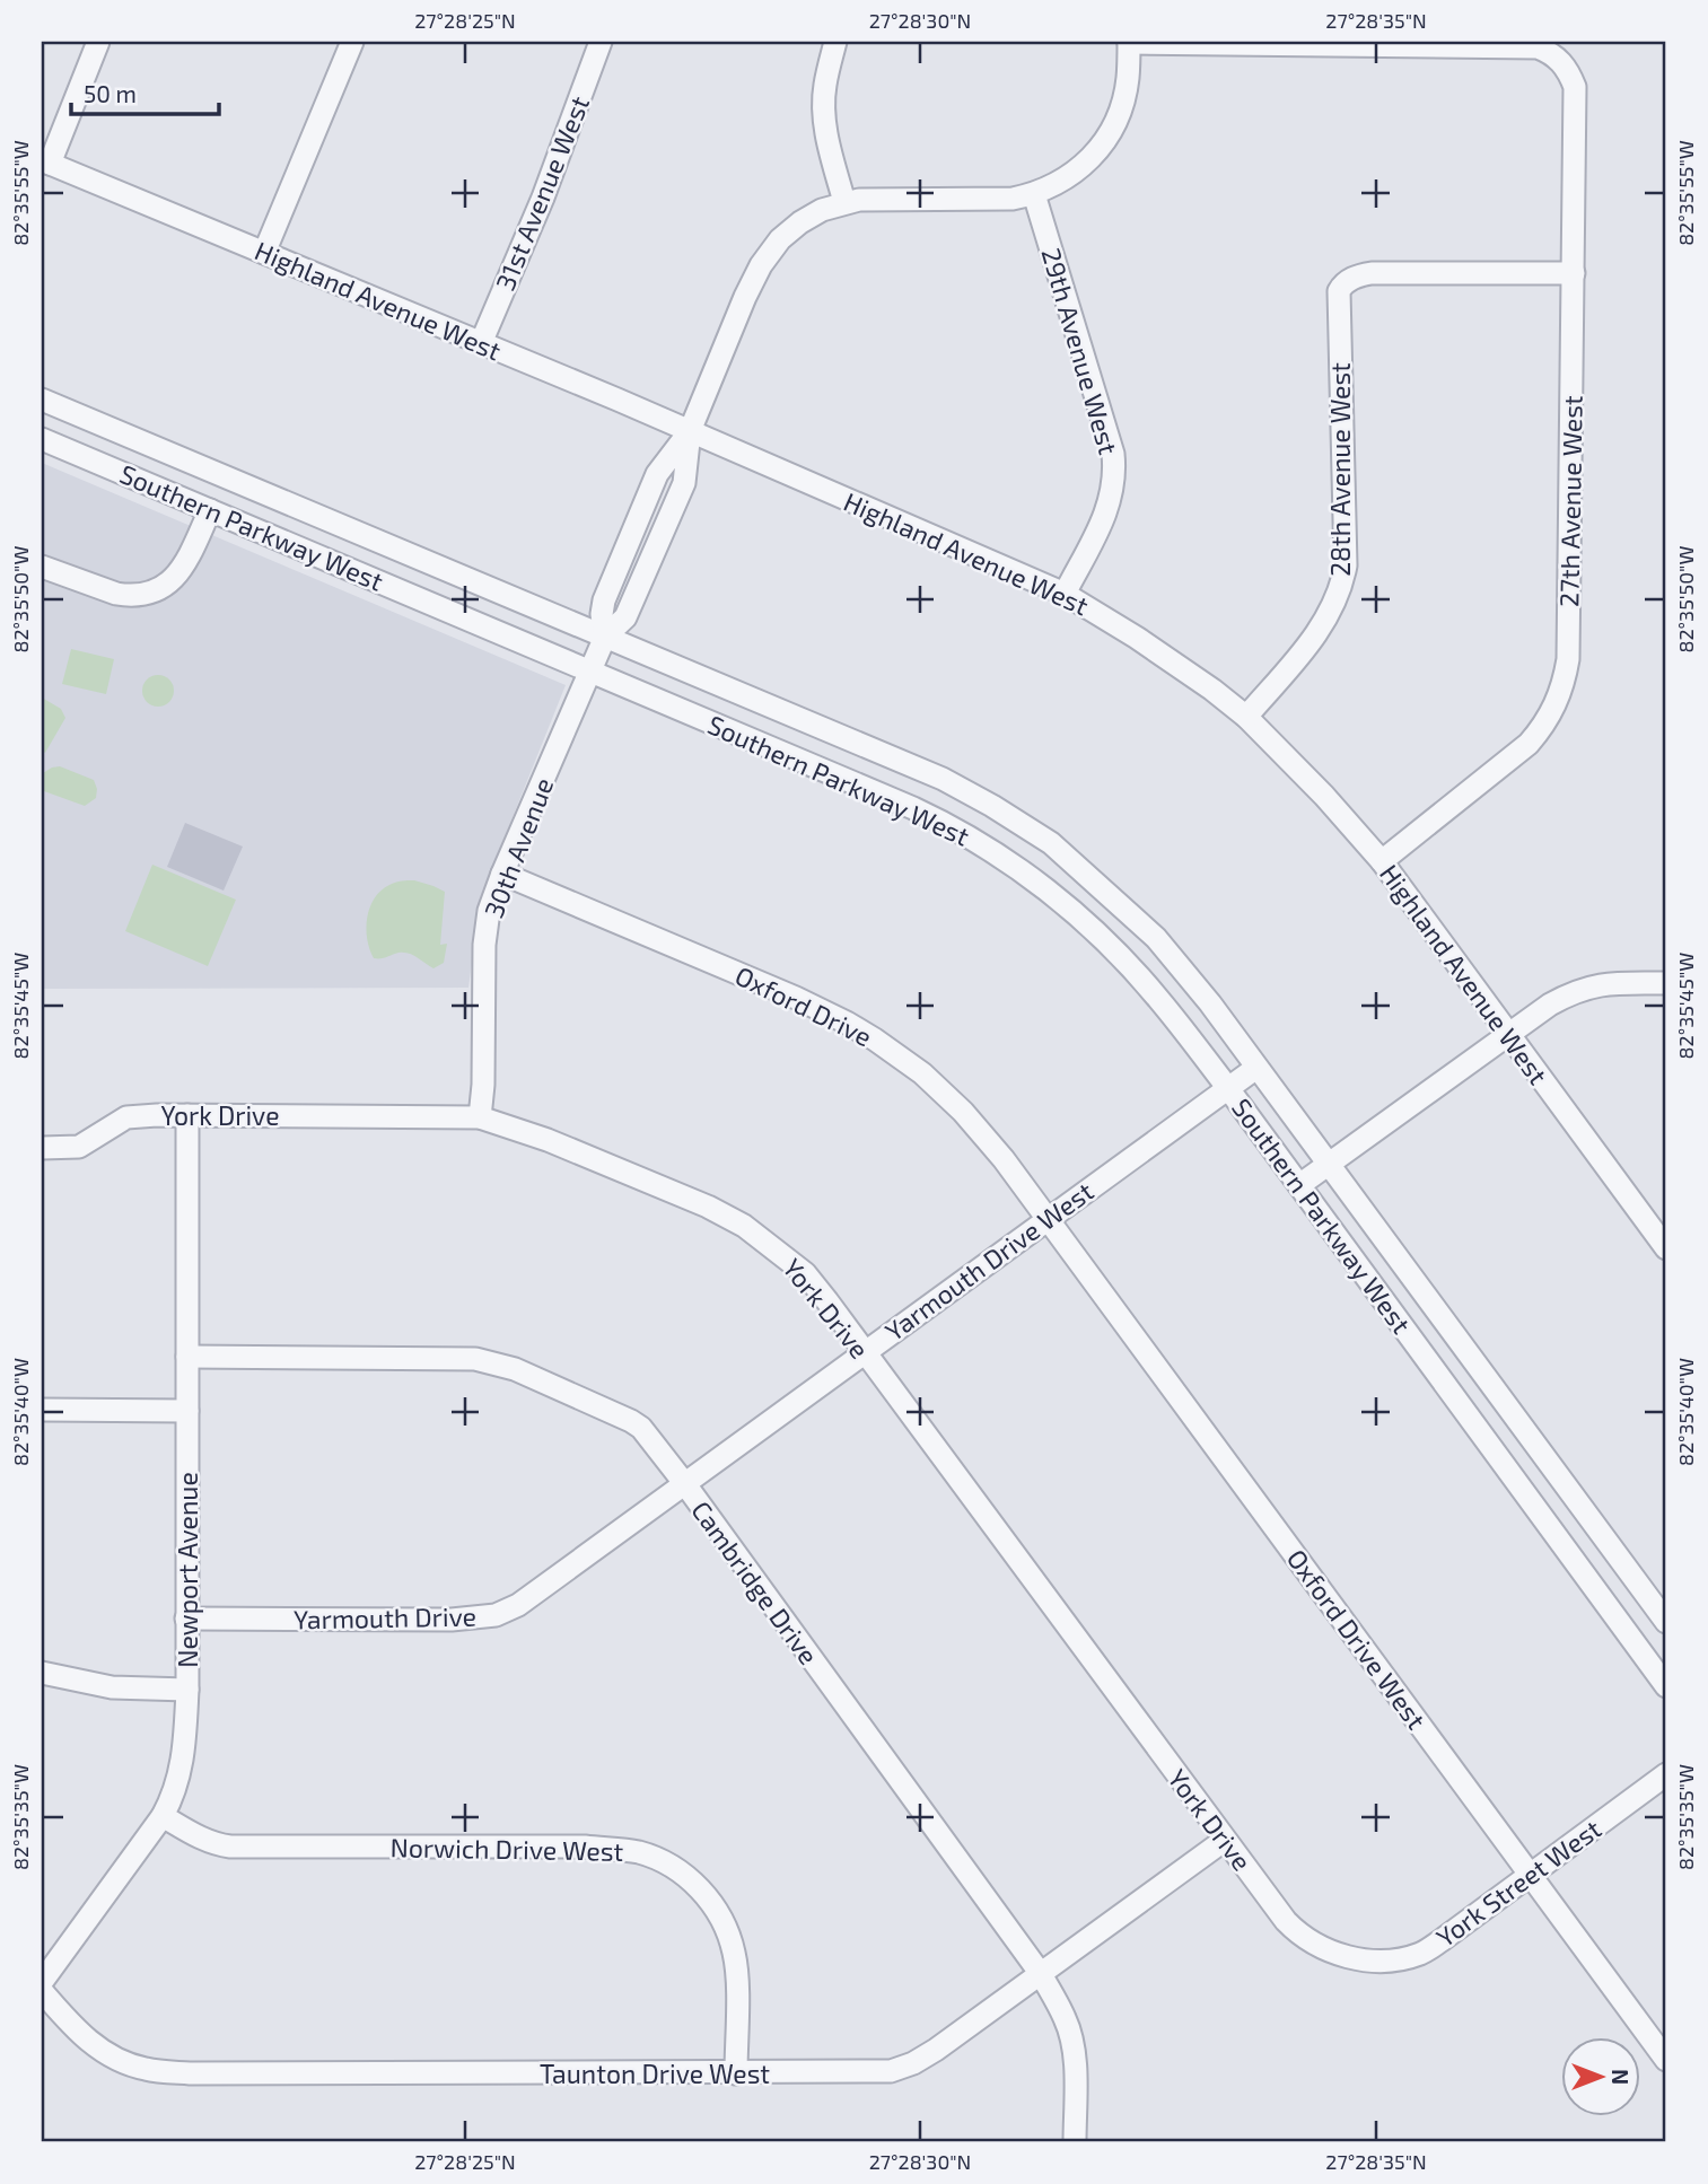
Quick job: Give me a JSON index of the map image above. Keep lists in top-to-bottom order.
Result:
{
  "streets": {
    "street": [
      "31st Avenue West",
      "Highland Avenue West",
      "29th Avenue West",
      "28th Avenue West",
      "27th Avenue West",
      "Southern Parkway West",
      "30th Avenue",
      "Oxford Drive",
      "York Drive",
      "Yarmouth Drive West",
      "Newport Avenue",
      "Cambridge Drive",
      "Yarmouth Drive",
      "Oxford Drive West",
      "Norwich Drive West",
      "York Street West",
      "Taunton Drive West"
    ]
  },
  "crossings": [
    ["31st Avenue West", "Highland Avenue West"],
    ["Highland Avenue West", "29th Avenue West"],
    ["Highland Avenue West", "28th Avenue West"],
    ["Highland Avenue West", "27th Avenue West"],
    ["28th Avenue West", "27th Avenue West"],
    ["Southern Parkway West", "30th Avenue"],
    ["Southern Parkway West", "Yarmouth Drive West"],
    ["30th Avenue", "Oxford Drive"],
    ["30th Avenue", "York Drive"],
    ["Oxford Drive", "Yarmouth Drive West"],
    ["Oxford Drive", "Oxford Drive West"],
    ["York Drive", "Yarmouth Drive West"],
    ["York Drive", "Newport Avenue"],
    ["York Drive", "York Street West"],
    ["York Drive", "Taunton Drive West"],
    ["Yarmouth Drive West", "Cambridge Drive"],
    ["Yarmouth Drive West", "Yarmouth Drive"],
    ["Yarmouth Drive West", "Oxford Drive West"],
    ["Newport Avenue", "Cambridge Drive"],
    ["Newport Avenue", "Yarmouth Drive"],
    ["Newport Avenue", "Norwich Drive West"],
    ["Cambridge Drive", "Yarmouth Drive"],
    ["Cambridge Drive", "Taunton Drive West"],
    ["Oxford Drive West", "York Street West"],
    ["Norwich Drive West", "Taunton Drive West"]
  ],
  "scale_bar": "50 m",
  "north": "right",
  "coordinates": [
    "27°28'25\"N",
    "27°28'30\"N",
    "27°28'35\"N",
    "82°35'55\"W",
    "82°35'50\"W",
    "82°35'45\"W",
    "82°35'40\"W",
    "82°35'35\"W"
  ]
}
